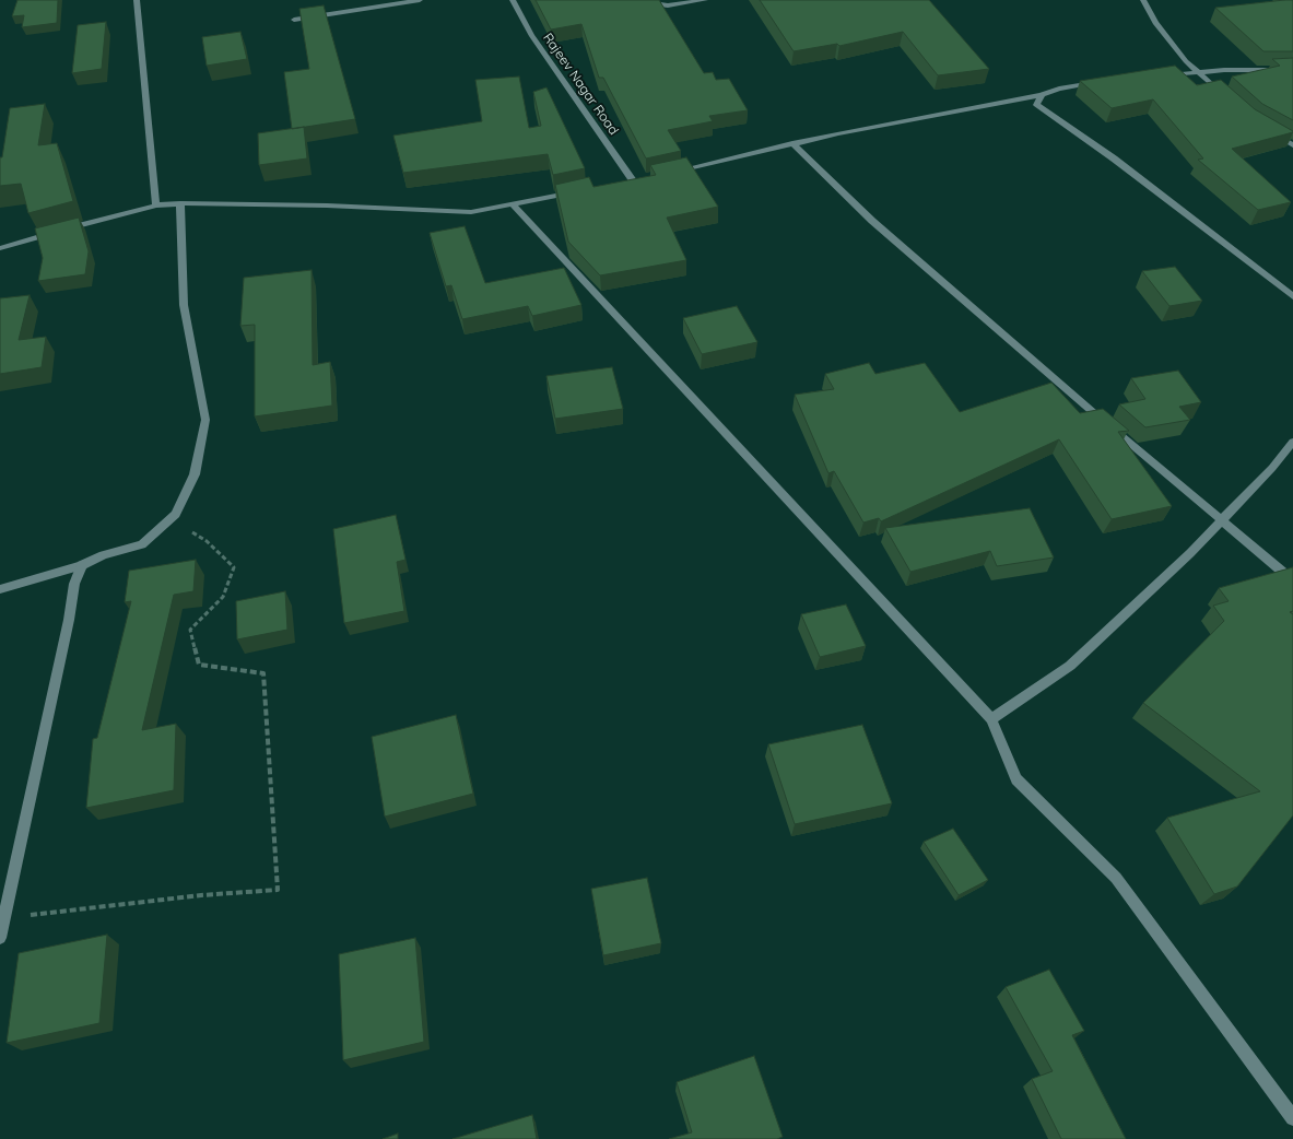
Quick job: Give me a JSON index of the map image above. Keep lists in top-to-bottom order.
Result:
{
  "streets": {
    "street": ["Rajeev Nagar Road"]
  }
}
